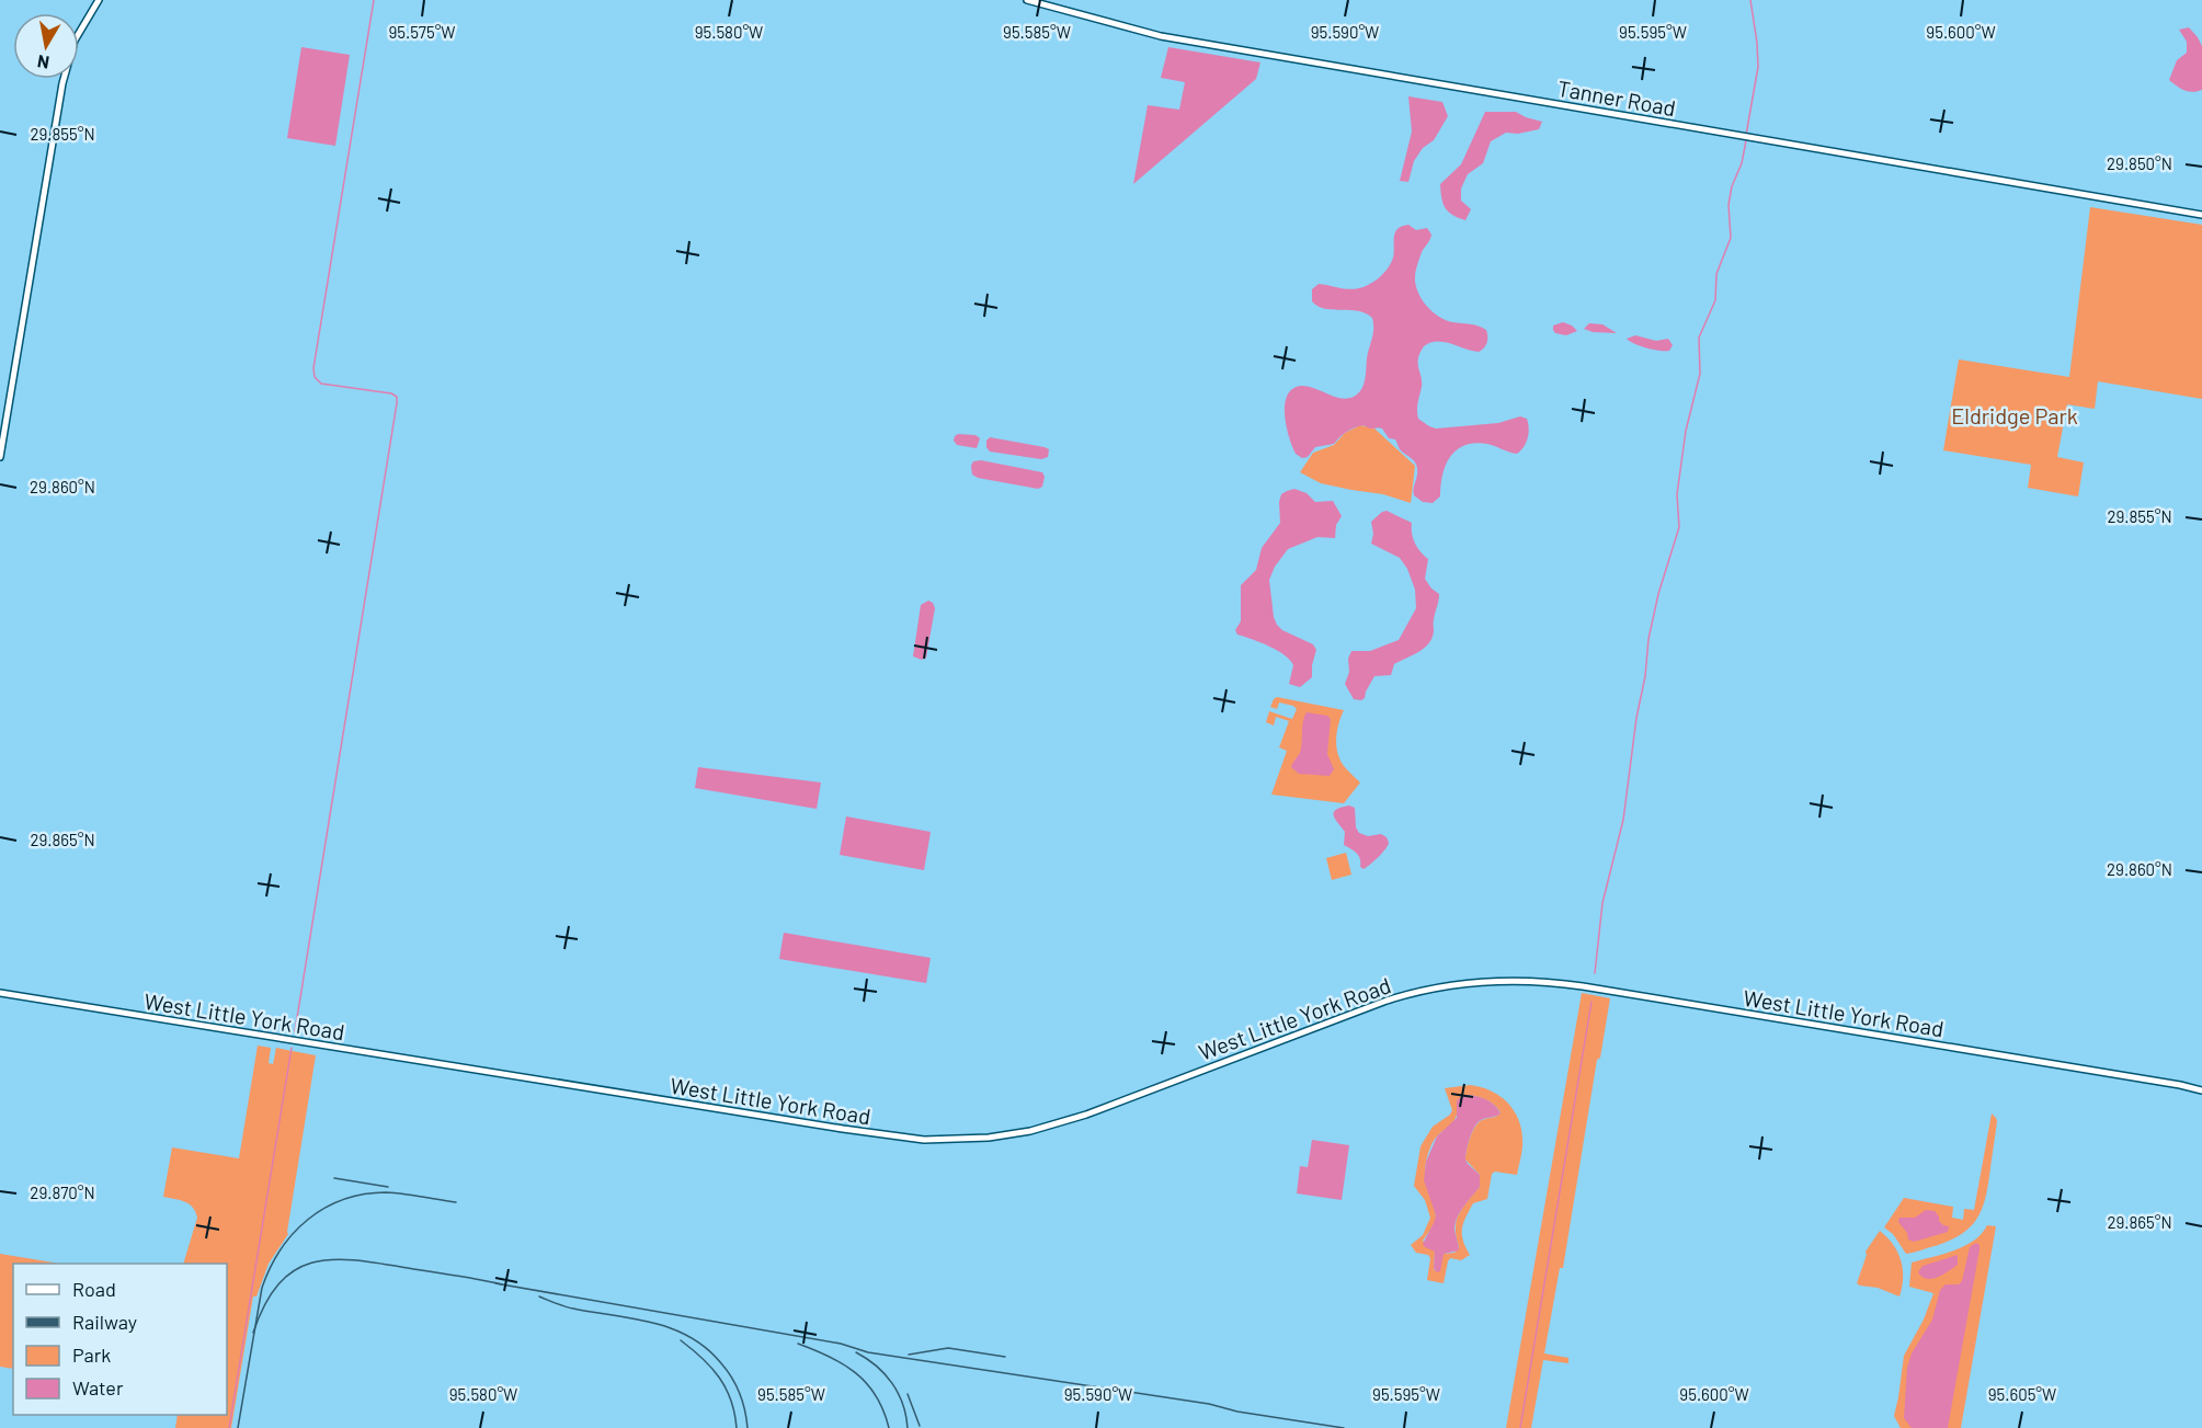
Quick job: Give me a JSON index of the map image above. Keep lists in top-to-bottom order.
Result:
{
  "streets": {
    "main road": ["Tanner Road", "West Little York Road"]
  },
  "parks": ["Eldridge Park"],
  "legend": [
    "Road",
    "Railway",
    "Park",
    "Water"
  ],
  "north": "bottom",
  "coordinates": [
    "95.575°W",
    "95.580°W",
    "95.585°W",
    "95.590°W",
    "95.595°W",
    "95.600°W",
    "29.855°N",
    "29.850°N",
    "29.860°N",
    "29.865°N",
    "29.870°N",
    "95.605°W"
  ]
}
